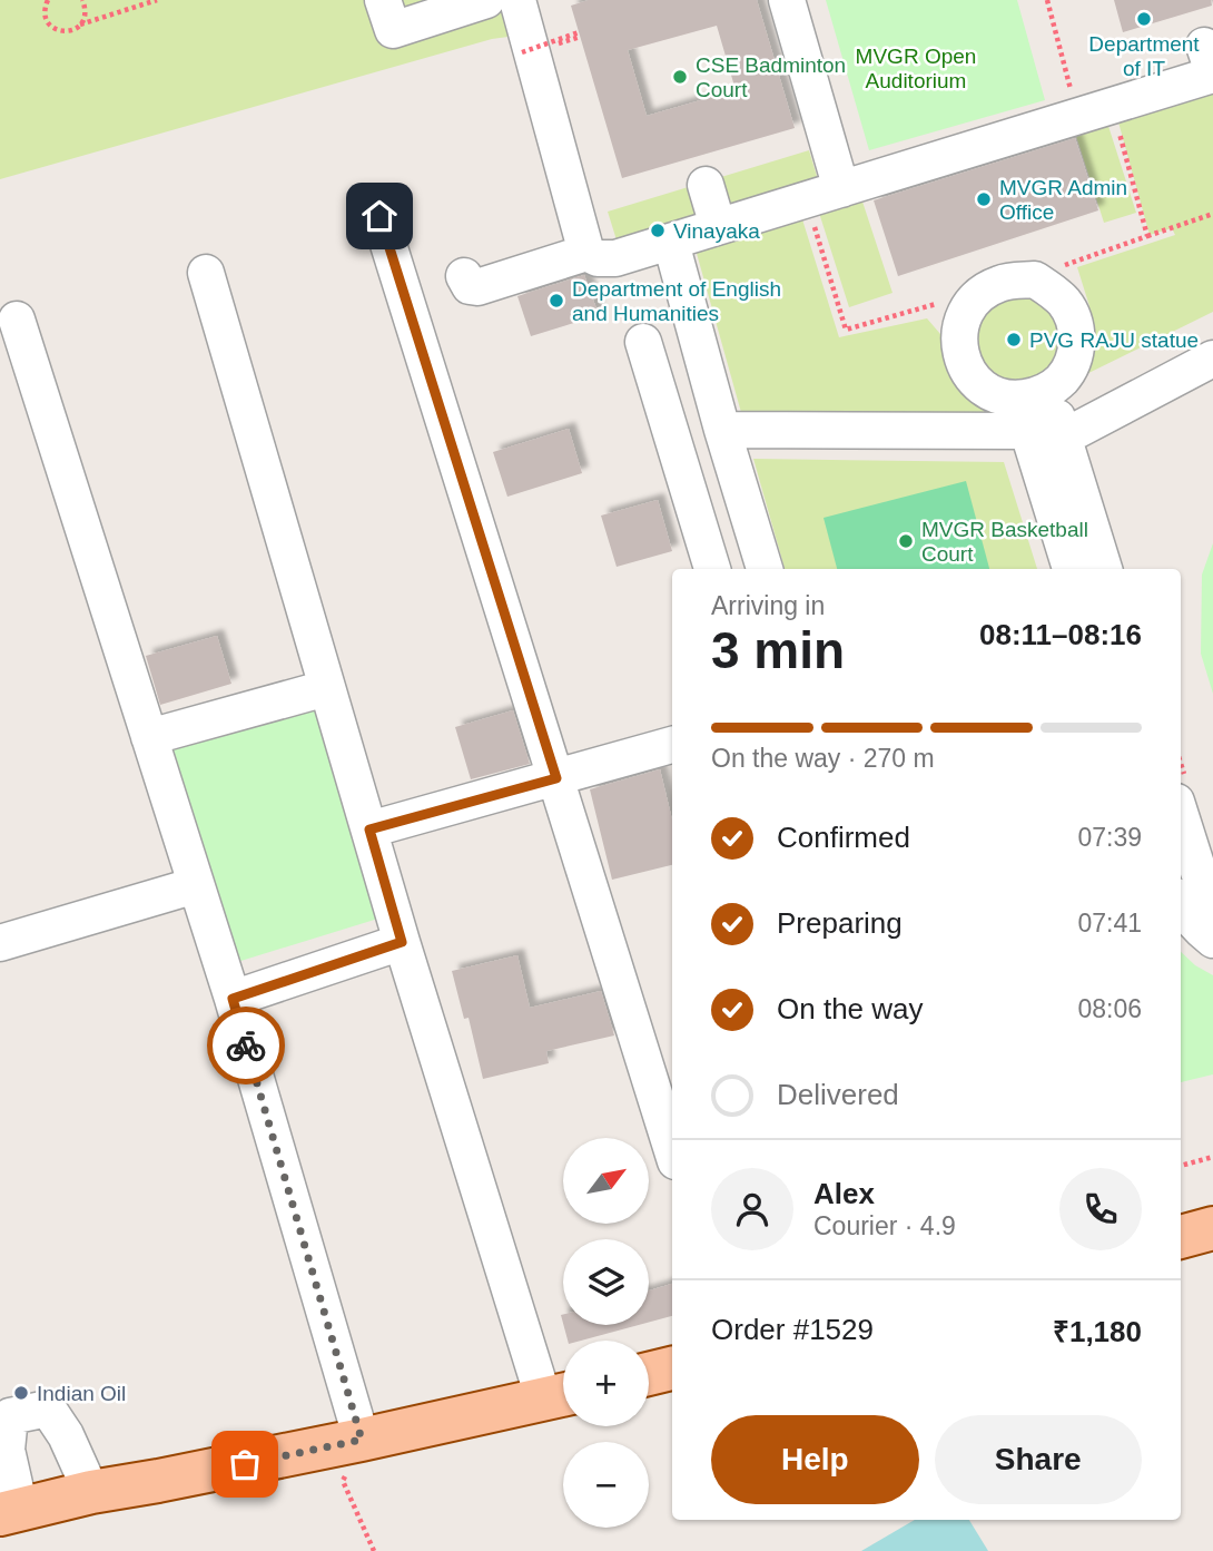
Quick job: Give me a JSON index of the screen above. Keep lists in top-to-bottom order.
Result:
{
  "parks": ["MVGR Open Auditorium"],
  "places": [
    "Department of IT",
    "CSE Badminton Court",
    "MVGR Admin Office",
    "Vinayaka",
    "Department of English and Humanities",
    "PVG RAJU statue",
    "MVGR Basketball Court",
    "Indian Oil"
  ],
  "north": "top right",
  "page": {
    "heading": ["3 min", "Arriving in", "08:11–08:16"],
    "panel": [
      "Alex",
      "Courier · 4.9",
      "Order #1529",
      "₹1,180"
    ],
    "bar": "On the way · 270 m",
    "list": [
      ["Confirmed", "07:39"],
      ["Preparing", "07:41"],
      ["On the way", "08:06"],
      "Delivered"
    ],
    "map_buttons": ["+", "−"],
    "buttons": ["Help", "Share"]
  }
}
